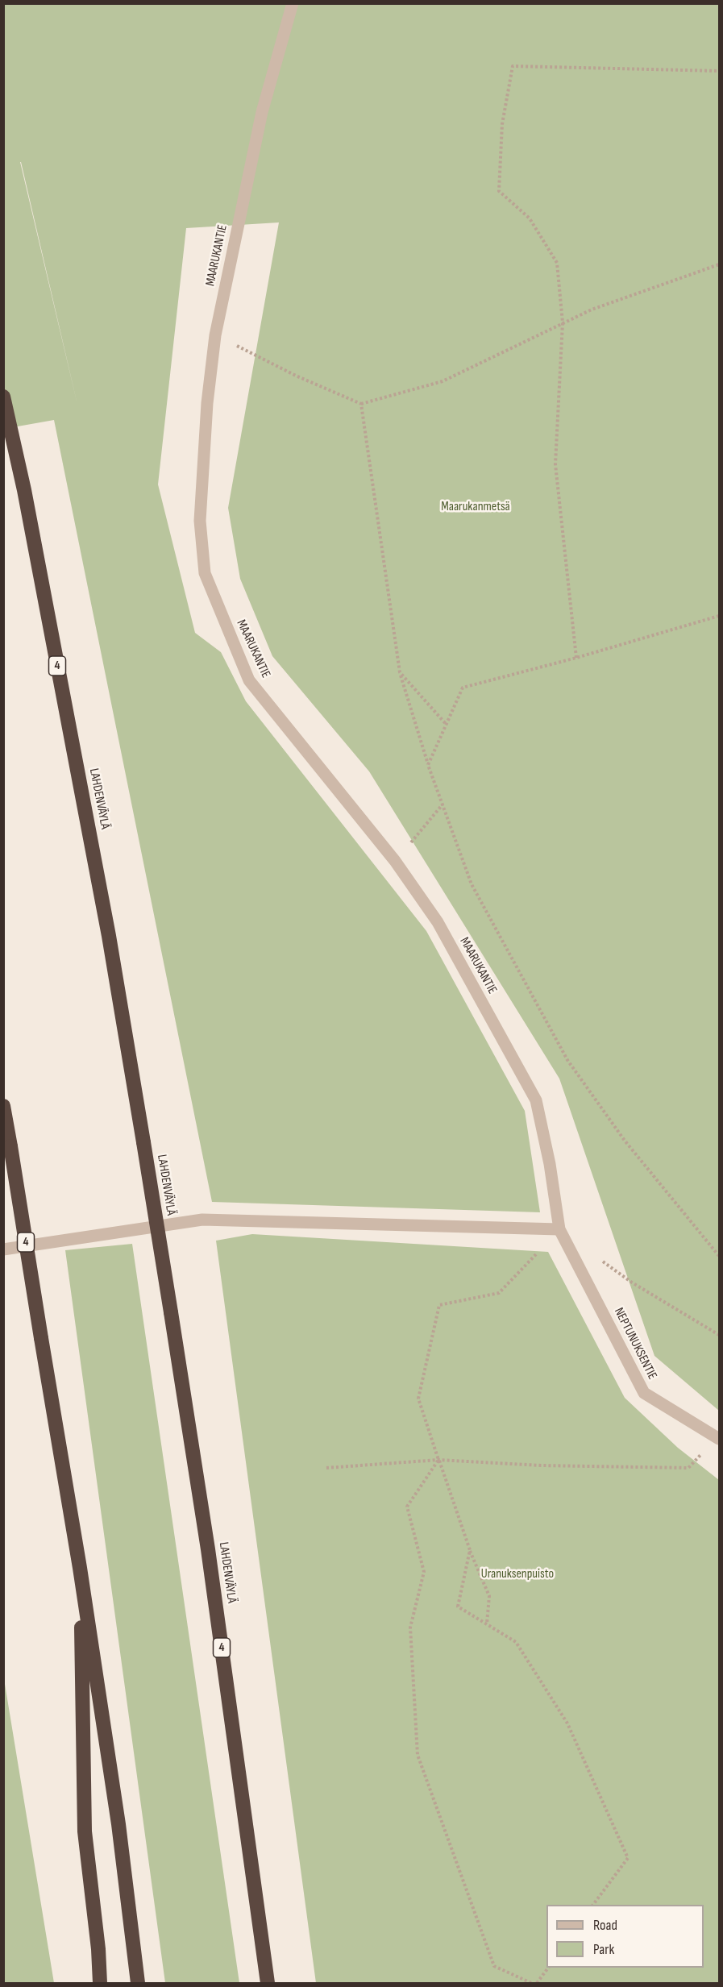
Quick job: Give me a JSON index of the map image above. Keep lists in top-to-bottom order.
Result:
{
  "streets": {
    "highway": ["4", "LAHDENVÄYLÄ"],
    "street": ["MAARUKANTIE", "NEPTUNUKSENTIE"]
  },
  "crossings": [
    ["MAARUKANTIE", "NEPTUNUKSENTIE"]
  ],
  "parks": ["Maarukanmetsä", "Uranuksenpuisto"],
  "legend": ["Road", "Park"]
}
